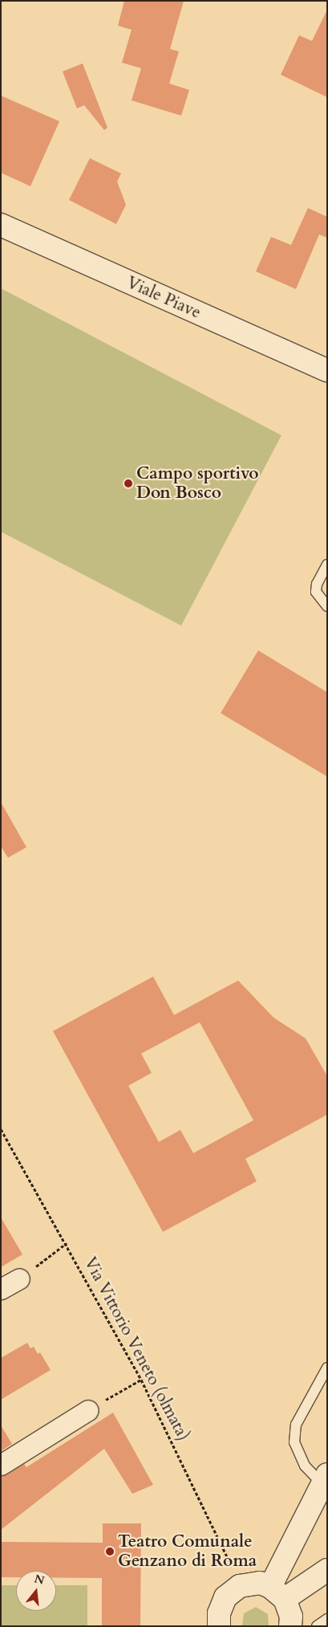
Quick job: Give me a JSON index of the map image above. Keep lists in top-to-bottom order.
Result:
{
  "streets": {
    "street": ["Viale Piave"],
    "path": ["Via Vittorio Veneto (olmata)"]
  },
  "places": ["Campo sportivo Don Bosco", "Teatro Comunale Genzano di Roma"],
  "north": "top"
}
